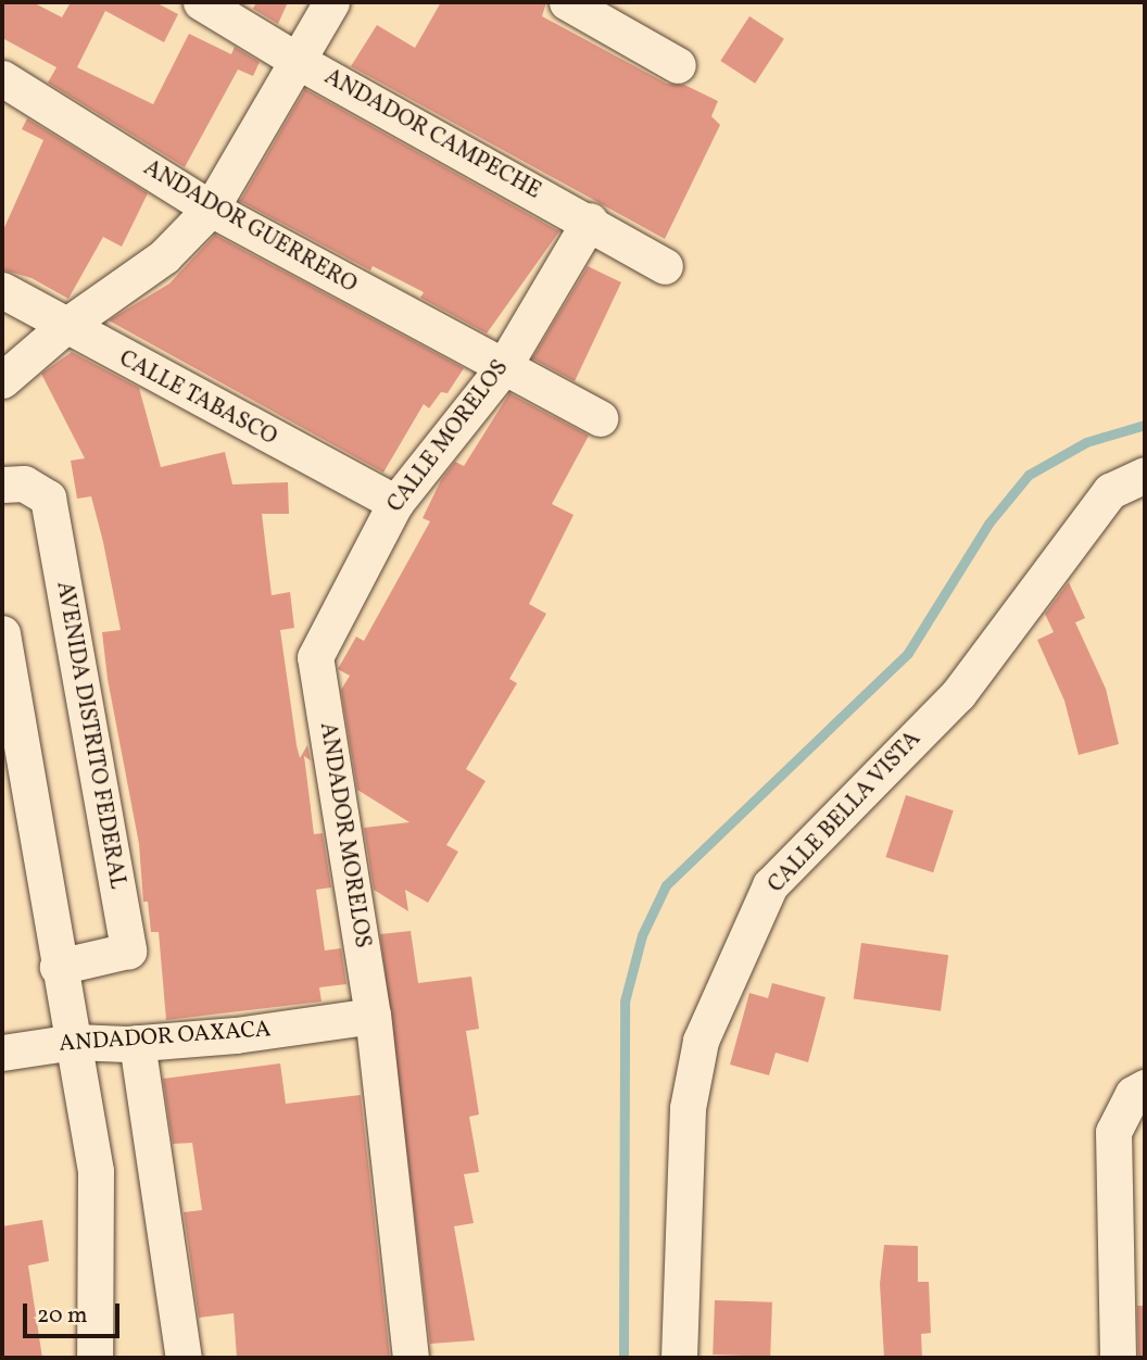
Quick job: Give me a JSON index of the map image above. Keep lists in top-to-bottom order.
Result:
{
  "streets": {
    "street": [
      "ANDADOR CAMPECHE",
      "ANDADOR GUERRERO",
      "CALLE TABASCO",
      "CALLE MORELOS",
      "AVENIDA DISTRITO FEDERAL",
      "CALLE BELLA VISTA",
      "ANDADOR MORELOS",
      "ANDADOR OAXACA"
    ]
  },
  "crossings": [
    ["ANDADOR CAMPECHE", "CALLE MORELOS"],
    ["ANDADOR GUERRERO", "CALLE MORELOS"],
    ["CALLE TABASCO", "CALLE MORELOS"],
    ["CALLE MORELOS", "ANDADOR MORELOS"],
    ["ANDADOR MORELOS", "ANDADOR OAXACA"]
  ],
  "scale_bar": "20 m"
}
